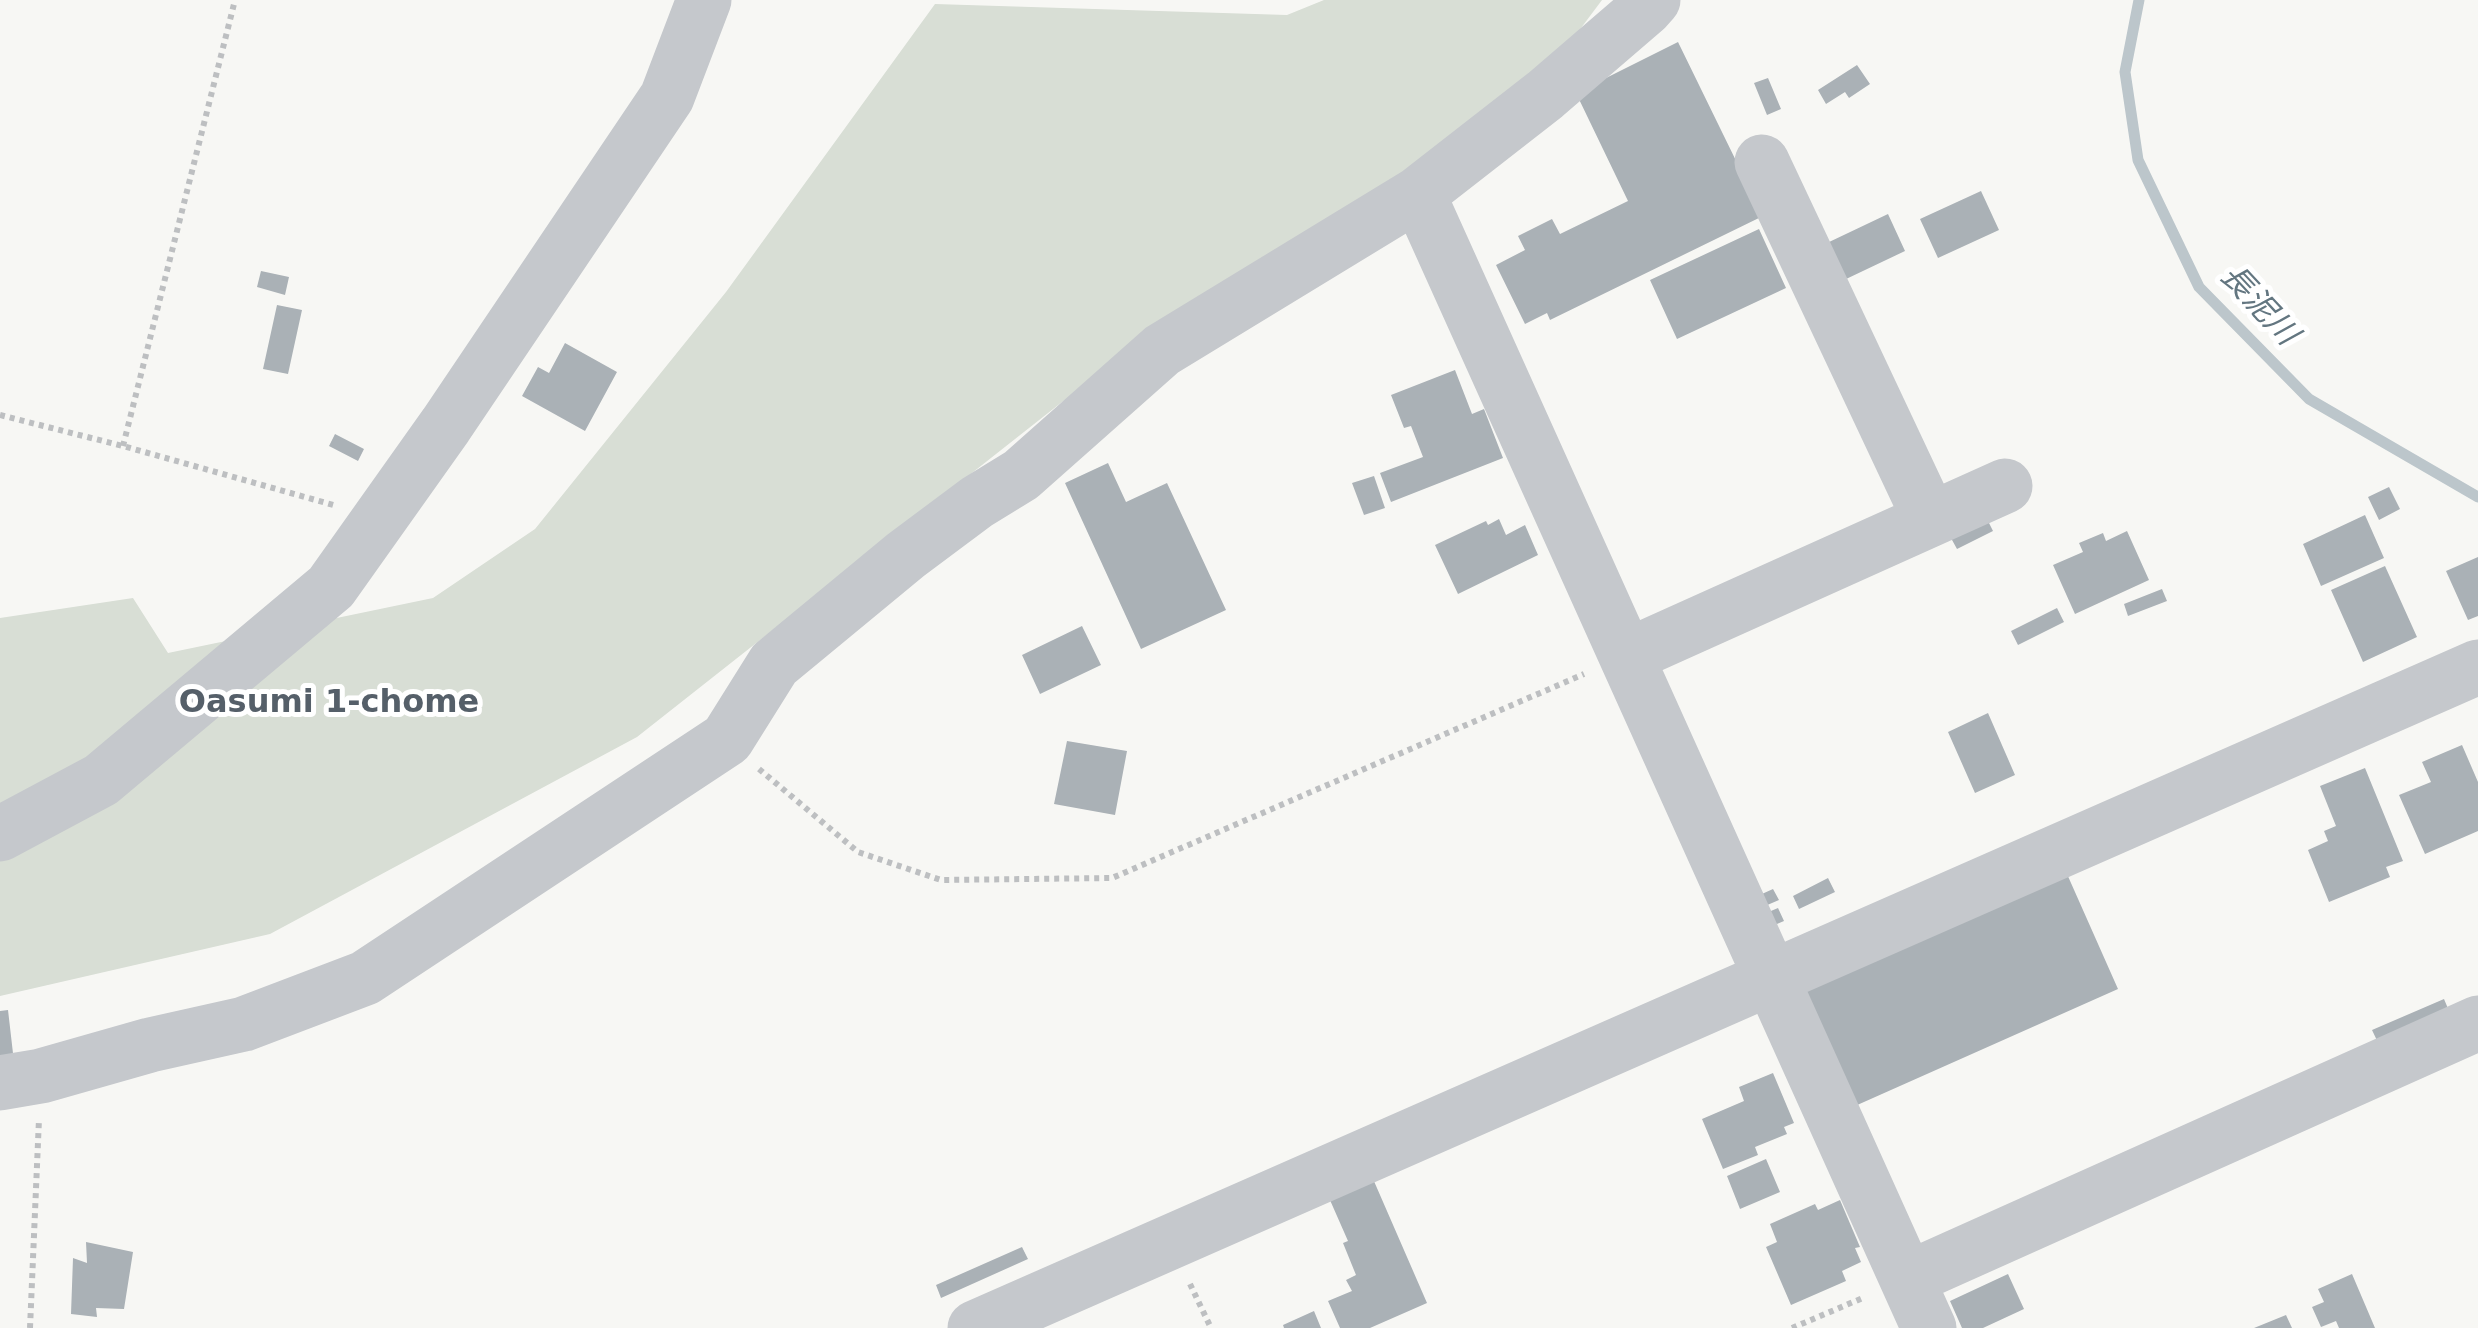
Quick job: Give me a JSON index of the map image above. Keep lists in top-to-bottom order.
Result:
{
  "districts": ["Oasumi 1-chome"],
  "water": ["長泥川"]
}
